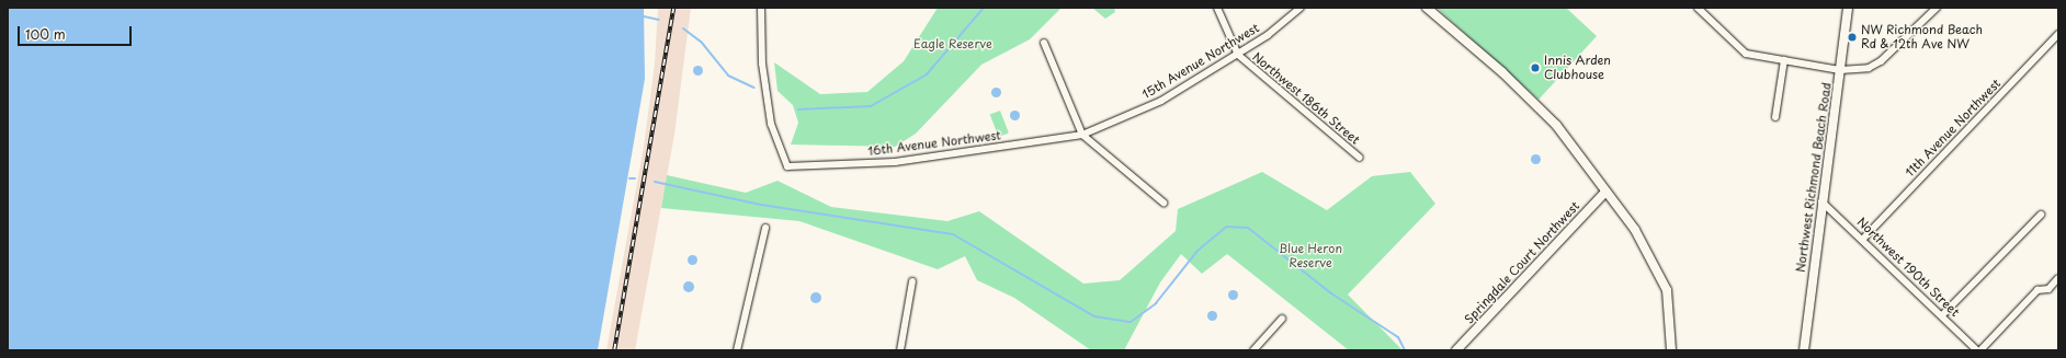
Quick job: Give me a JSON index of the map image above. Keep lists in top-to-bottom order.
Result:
{
  "streets": {
    "street": [
      "15th Avenue Northwest",
      "Northwest 186th Street",
      "11th Avenue Northwest",
      "16th Avenue Northwest",
      "Northwest Richmond Beach Road",
      "Springdale Court Northwest",
      "Northwest 190th Street"
    ]
  },
  "crossings": [
    ["15th Avenue Northwest", "Northwest 186th Street"],
    ["15th Avenue Northwest", "16th Avenue Northwest"],
    ["11th Avenue Northwest", "Northwest 190th Street"],
    ["Northwest Richmond Beach Road", "Northwest 190th Street"]
  ],
  "parks": ["Eagle Reserve", "Blue Heron Reserve"],
  "places": ["NW Richmond Beach Rd & 12th Ave NW", "Innis Arden Clubhouse"],
  "scale_bar": "100 m"
}
